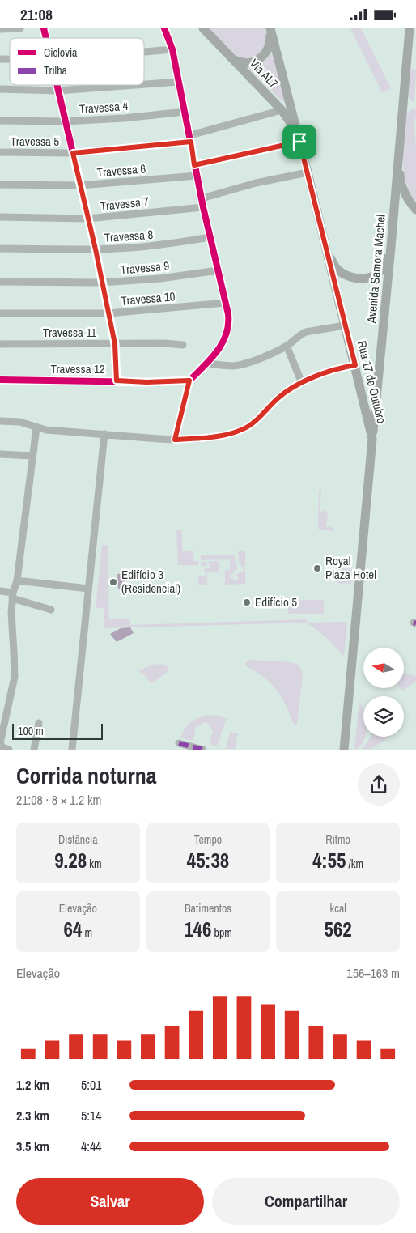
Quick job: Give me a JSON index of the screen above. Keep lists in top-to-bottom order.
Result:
{
  "streets": {
    "main road": ["Via AL7", "Avenida Samora Machel", "Rua 17 de Outubro"],
    "street": [
      "Travessa 4",
      "Travessa 5",
      "Travessa 6",
      "Travessa 7",
      "Travessa 8",
      "Travessa 9",
      "Travessa 10",
      "Travessa 11",
      "Travessa 12"
    ]
  },
  "crossings": [
    ["Via AL7", "Travessa 5"],
    ["Via AL7", "Rua 17 de Outubro"],
    ["Avenida Samora Machel", "Rua 17 de Outubro"]
  ],
  "places": ["Royal Plaza Hotel", "Edifício 3 (Residencial)", "Edifício 5"],
  "legend": ["Ciclovia", "Trilha"],
  "scale_bar": "100 m",
  "north": "left",
  "page": {
    "status": "21:08",
    "scale": "100 m",
    "heading": ["Corrida noturna", "21:08 · 8 × 1.2 km"],
    "stats": [
      ["Distância", "9.28 km"],
      ["Tempo", "45:38"],
      ["Ritmo", "4:55 /km"],
      ["Elevação", "64 m"],
      ["Batimentos", "146 bpm"],
      ["kcal", "562"]
    ],
    "chart": ["Elevação", "156–163 m"],
    "list": [
      {
        "name": "1.2 km",
        "note": "5:01"
      },
      {
        "name": "2.3 km",
        "note": "5:14"
      },
      {
        "name": "3.5 km",
        "note": "4:44"
      }
    ],
    "buttons": ["Salvar", "Compartilhar"]
  }
}
